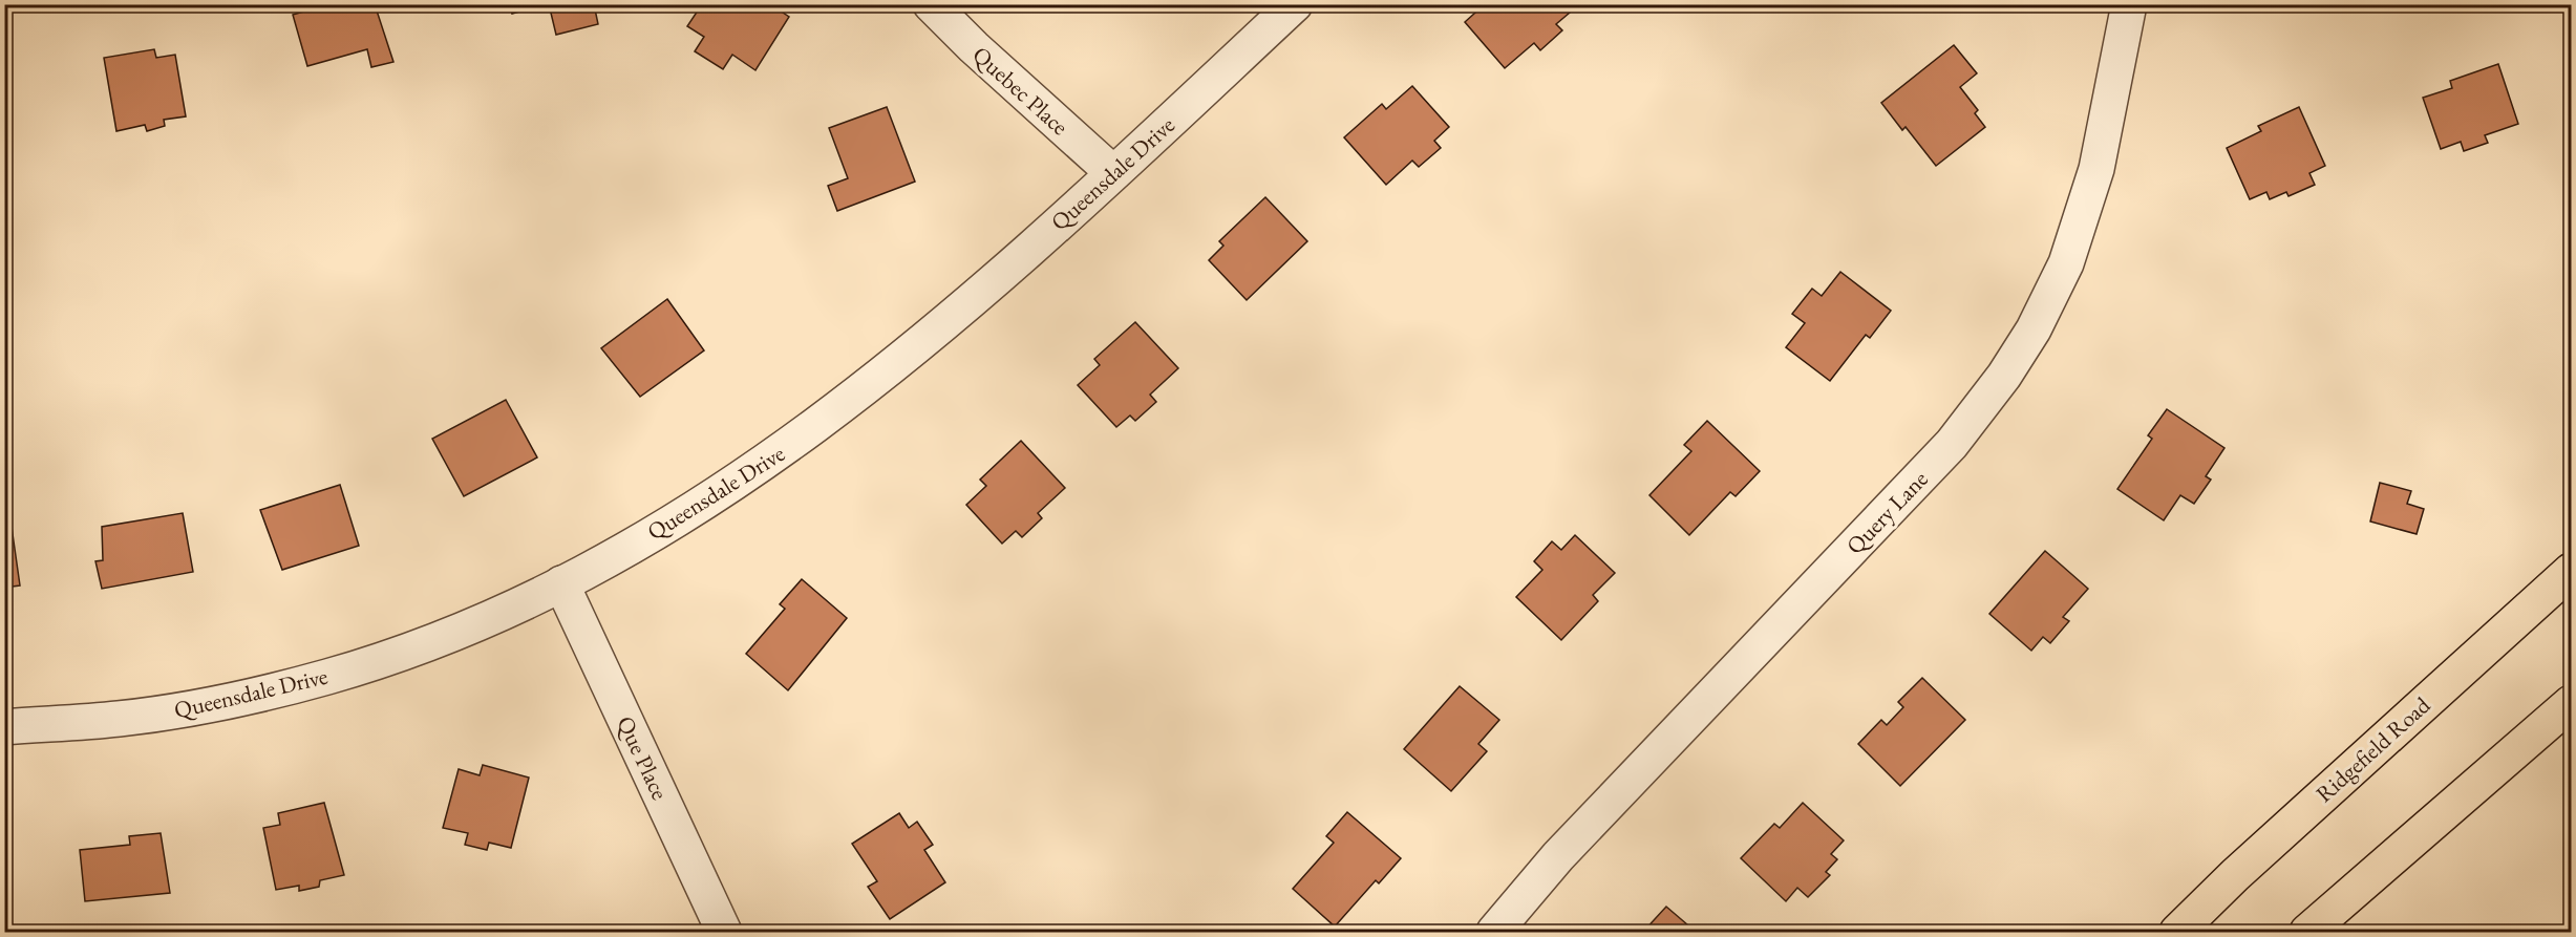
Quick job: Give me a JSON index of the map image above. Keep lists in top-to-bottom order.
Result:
{
  "streets": {
    "main road": ["Ridgefield Road"],
    "street": [
      "Quebec Place",
      "Queensdale Drive",
      "Query Lane",
      "Que Place"
    ]
  },
  "crossings": [
    ["Quebec Place", "Queensdale Drive"],
    ["Queensdale Drive", "Que Place"]
  ]
}
